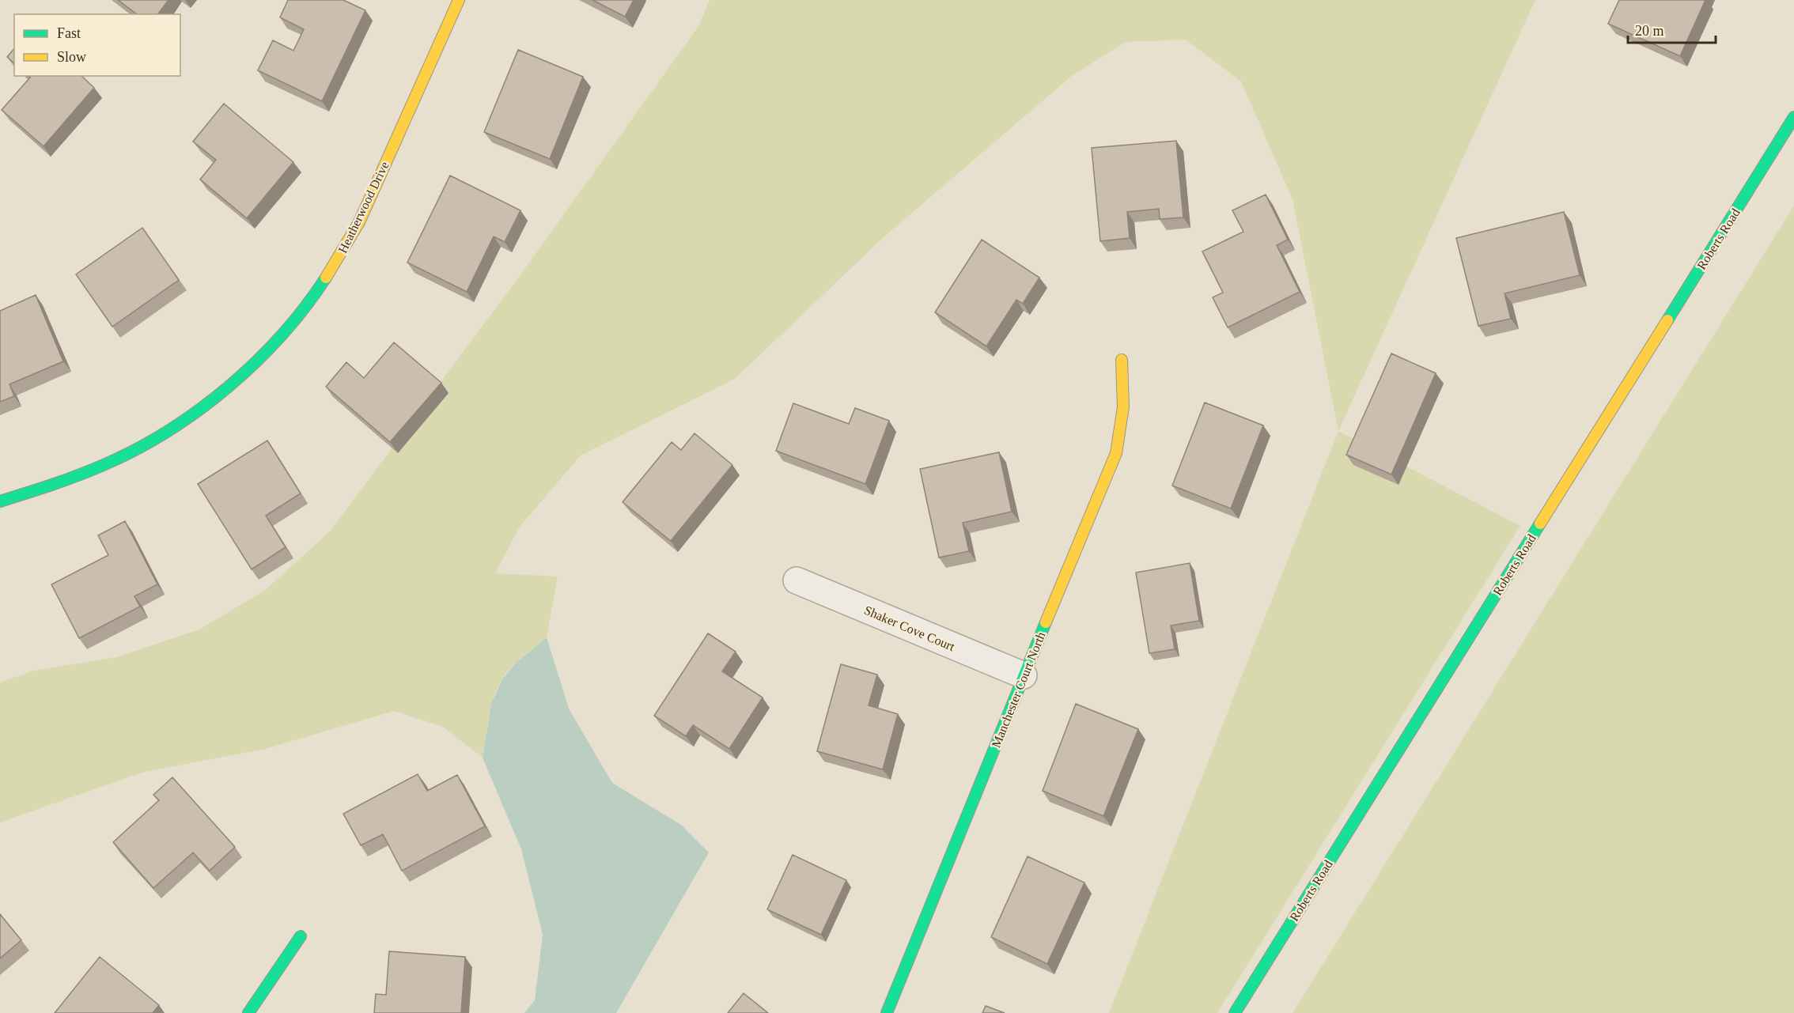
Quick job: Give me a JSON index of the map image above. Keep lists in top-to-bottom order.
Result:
{
  "streets": {
    "street": [
      "Heatherwood Drive",
      "Roberts Road",
      "Shaker Cove Court",
      "Manchester Court North"
    ]
  },
  "crossings": [
    ["Shaker Cove Court", "Manchester Court North"]
  ],
  "legend": ["Fast", "Slow"],
  "scale_bar": "20 m"
}
